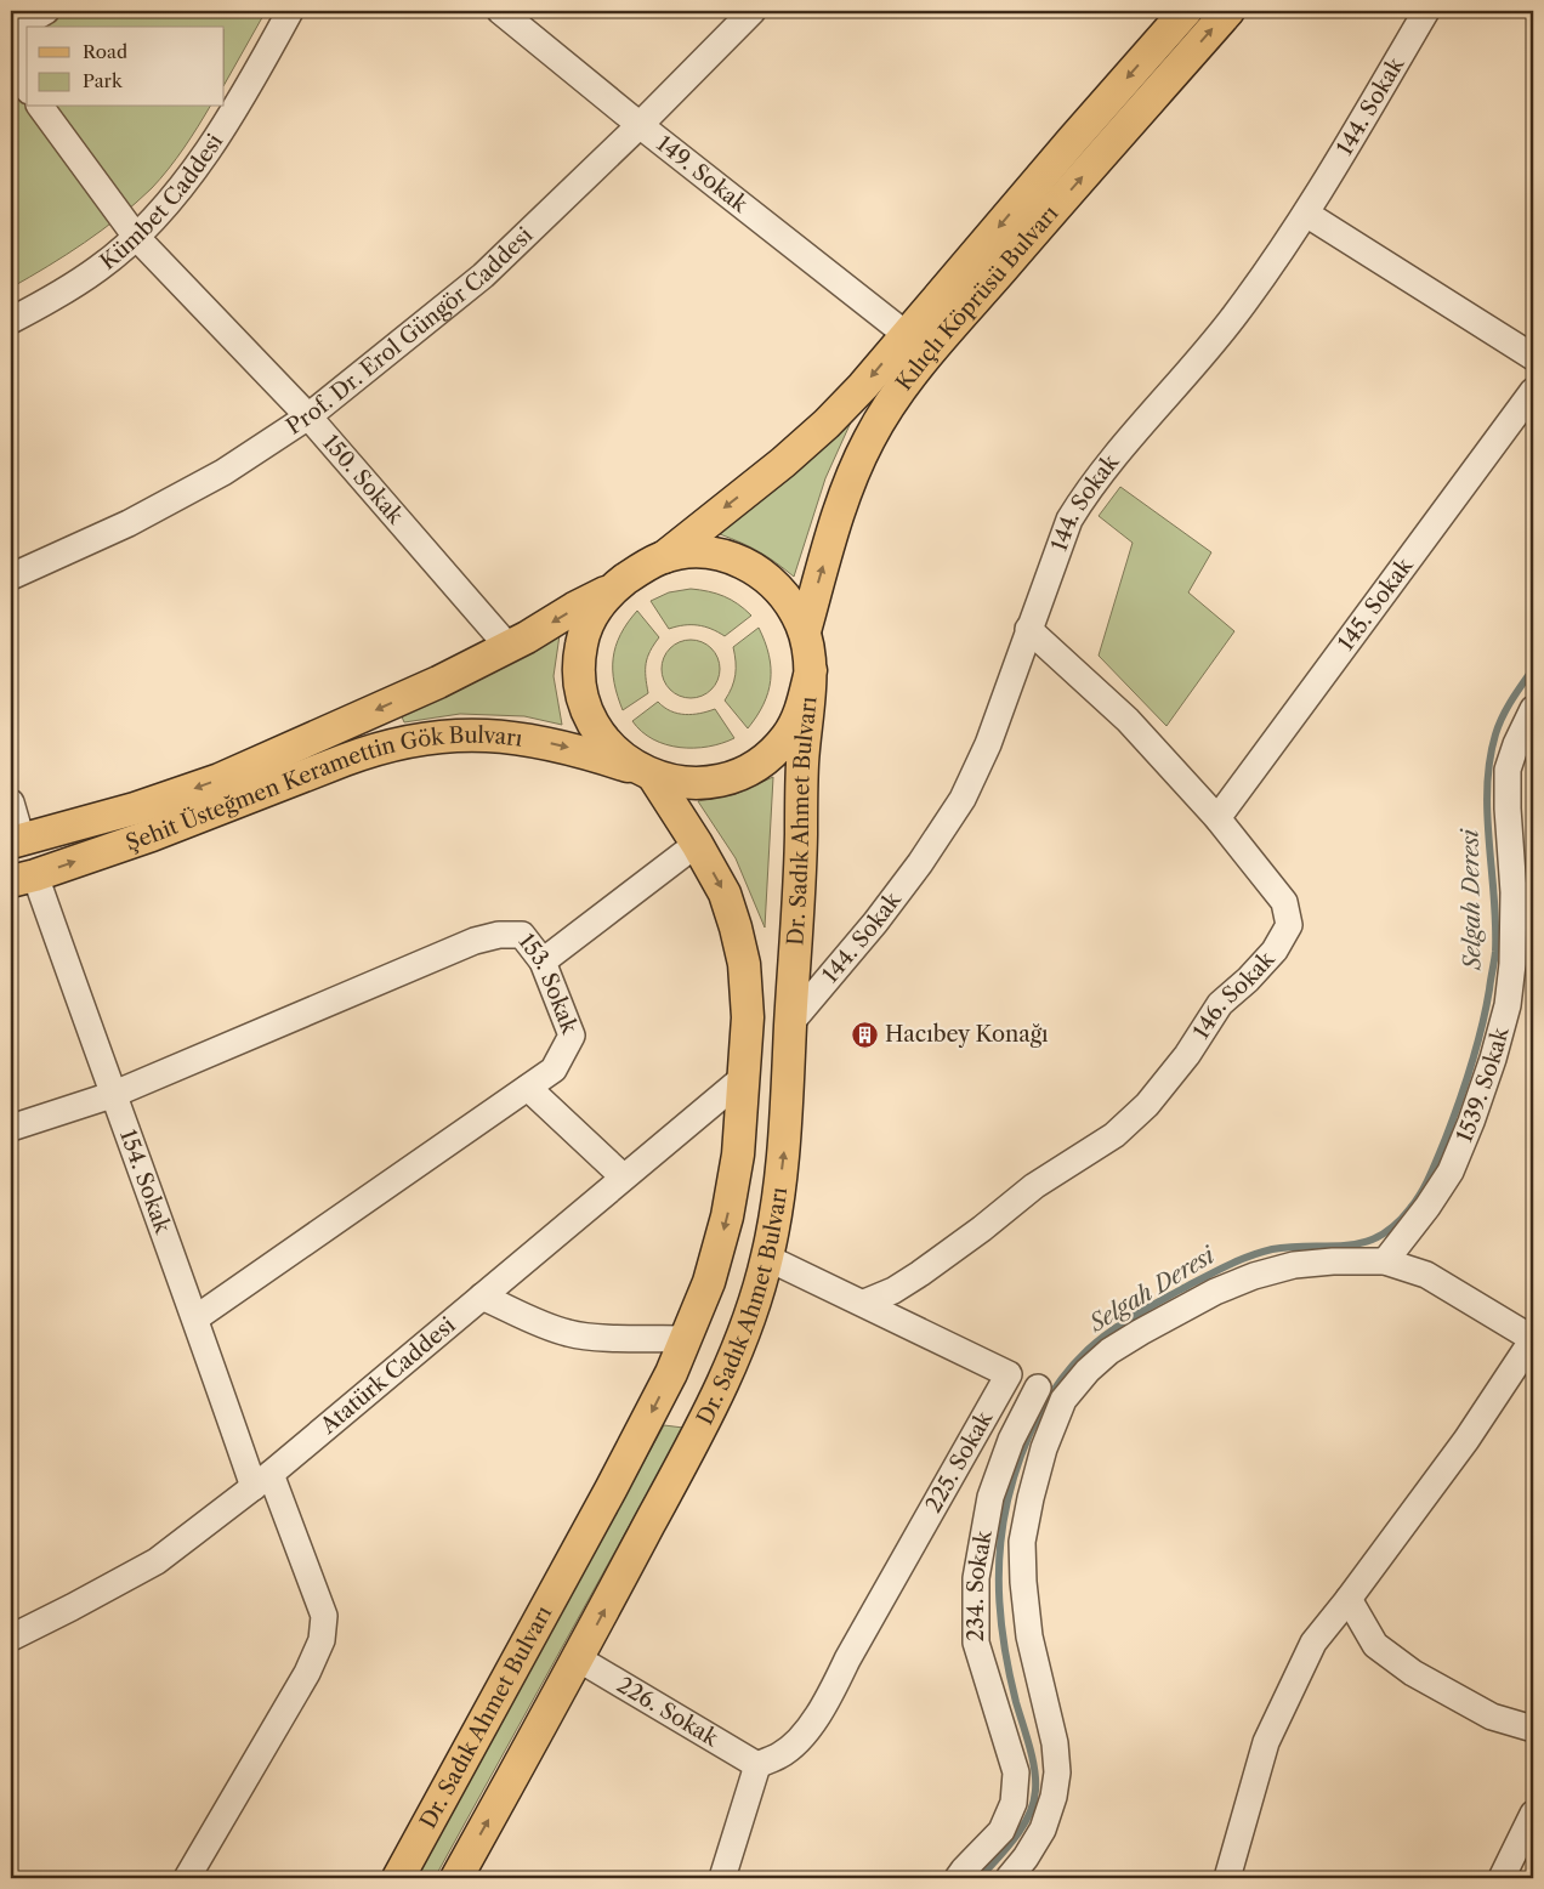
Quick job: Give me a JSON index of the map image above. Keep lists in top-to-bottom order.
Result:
{
  "streets": {
    "main road": ["Kılıçlı Köprüsü Bulvarı", "Şehit Üsteğmen Keramettin Gök Bulvarı", "Dr. Sadık Ahmet Bulvarı"],
    "street": [
      "144. Sokak",
      "149. Sokak",
      "Kümbet Caddesi",
      "Prof. Dr. Erol Güngör Caddesi",
      "150. Sokak",
      "145. Sokak",
      "153. Sokak",
      "146. Sokak",
      "1539. Sokak",
      "154. Sokak",
      "Atatürk Caddesi",
      "225. Sokak",
      "234. Sokak",
      "226. Sokak"
    ]
  },
  "crossings": [
    ["144. Sokak", "Dr. Sadık Ahmet Bulvarı"],
    ["144. Sokak", "146. Sokak"],
    ["149. Sokak", "Kılıçlı Köprüsü Bulvarı"],
    ["149. Sokak", "Prof. Dr. Erol Güngör Caddesi"],
    ["Kümbet Caddesi", "150. Sokak"],
    ["Prof. Dr. Erol Güngör Caddesi", "150. Sokak"],
    ["150. Sokak", "Şehit Üsteğmen Keramettin Gök Bulvarı"],
    ["145. Sokak", "146. Sokak"],
    ["Şehit Üsteğmen Keramettin Gök Bulvarı", "Dr. Sadık Ahmet Bulvarı"],
    ["Şehit Üsteğmen Keramettin Gök Bulvarı", "154. Sokak"],
    ["Dr. Sadık Ahmet Bulvarı", "Atatürk Caddesi"],
    ["Dr. Sadık Ahmet Bulvarı", "226. Sokak"],
    ["153. Sokak", "154. Sokak"],
    ["154. Sokak", "Atatürk Caddesi"],
    ["225. Sokak", "226. Sokak"]
  ],
  "water": ["Selgah Deresi"],
  "places": {
    "building": ["Hacıbey Konağı"]
  },
  "legend": ["Road", "Park"]
}
